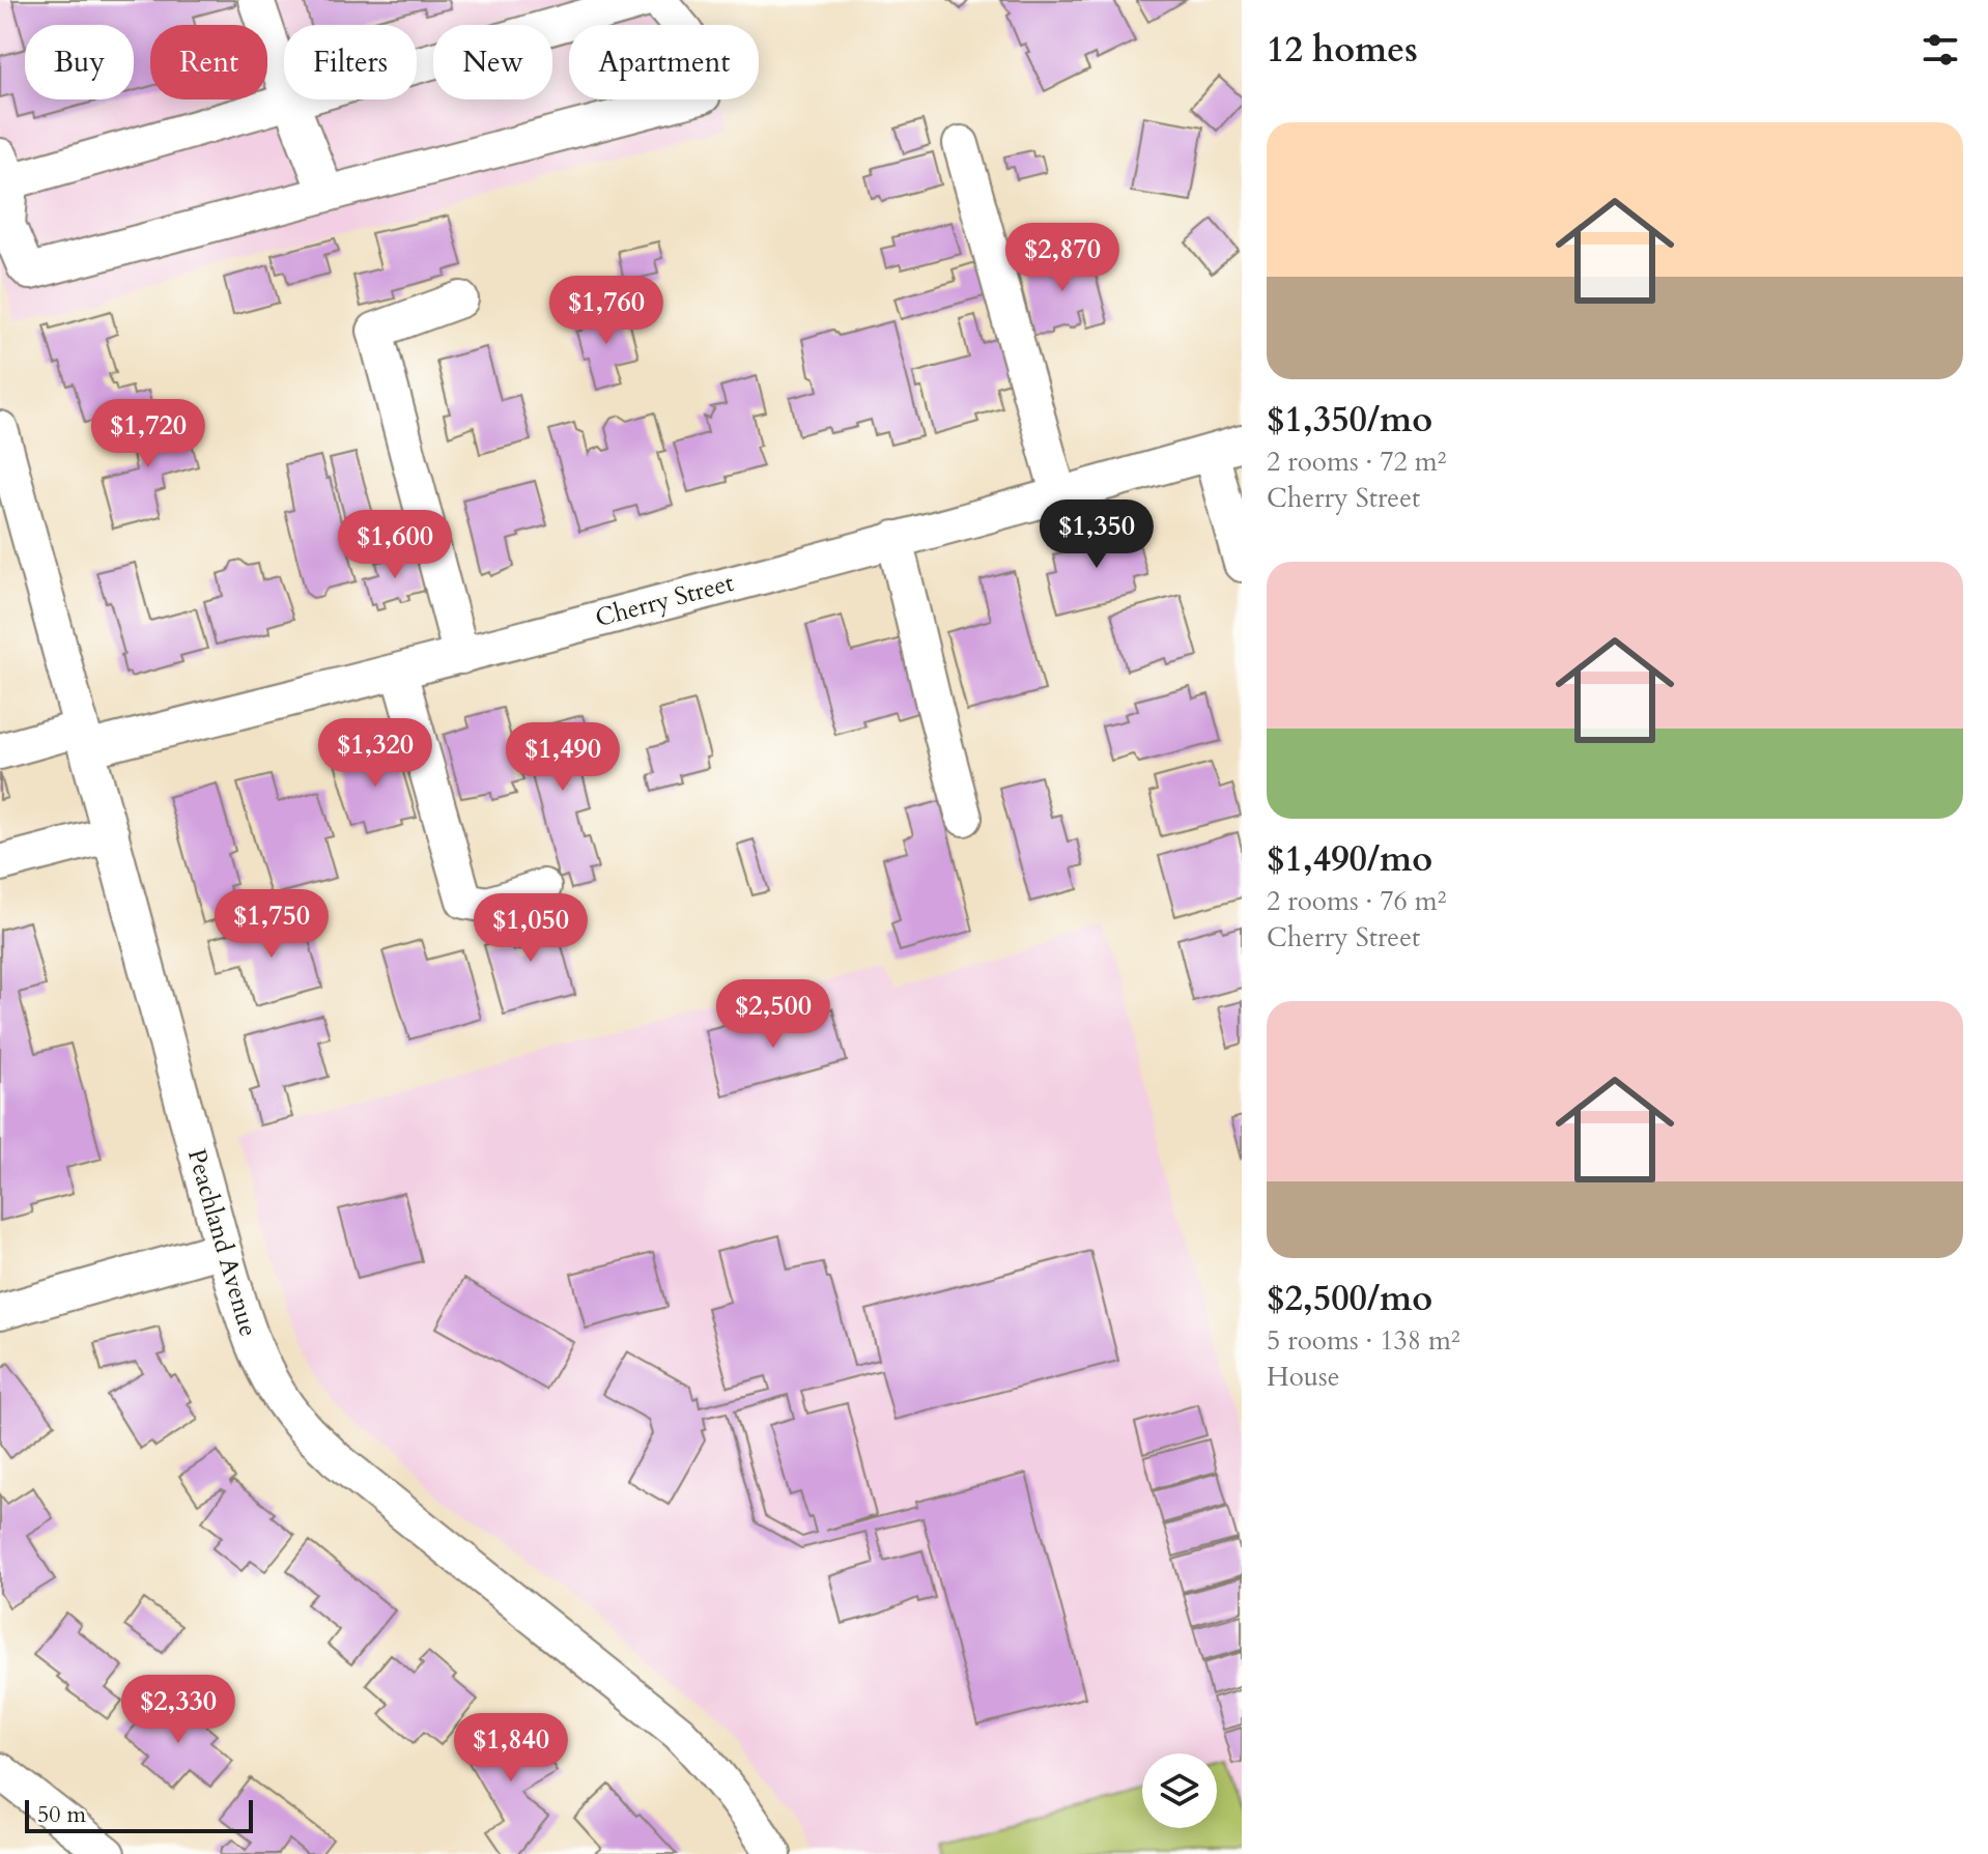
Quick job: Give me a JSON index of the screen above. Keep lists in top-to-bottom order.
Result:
{
  "streets": {
    "street": ["Cherry Street", "Peachland Avenue"]
  },
  "crossings": [
    ["Cherry Street", "Peachland Avenue"]
  ],
  "scale_bar": "50 m",
  "page": {
    "heading": "12 homes",
    "chip": [
      "Buy",
      "Rent",
      "Filters",
      "New",
      "Apartment"
    ],
    "list": [
      {
        "name": "$1,350/mo",
        "note": "2 rooms · 72 m² · Cherry Street"
      },
      {
        "name": "$1,490/mo",
        "note": "2 rooms · 76 m² · Cherry Street"
      },
      {
        "name": "$2,500/mo",
        "note": "5 rooms · 138 m² · House"
      }
    ],
    "price": [
      "$2,870",
      "$1,760",
      "$1,720",
      "$1,350",
      "$1,600",
      "$1,320",
      "$1,490",
      "$1,750",
      "$1,050",
      "$2,500",
      "$2,330",
      "$1,840"
    ],
    "scale": "50 m"
  }
}
